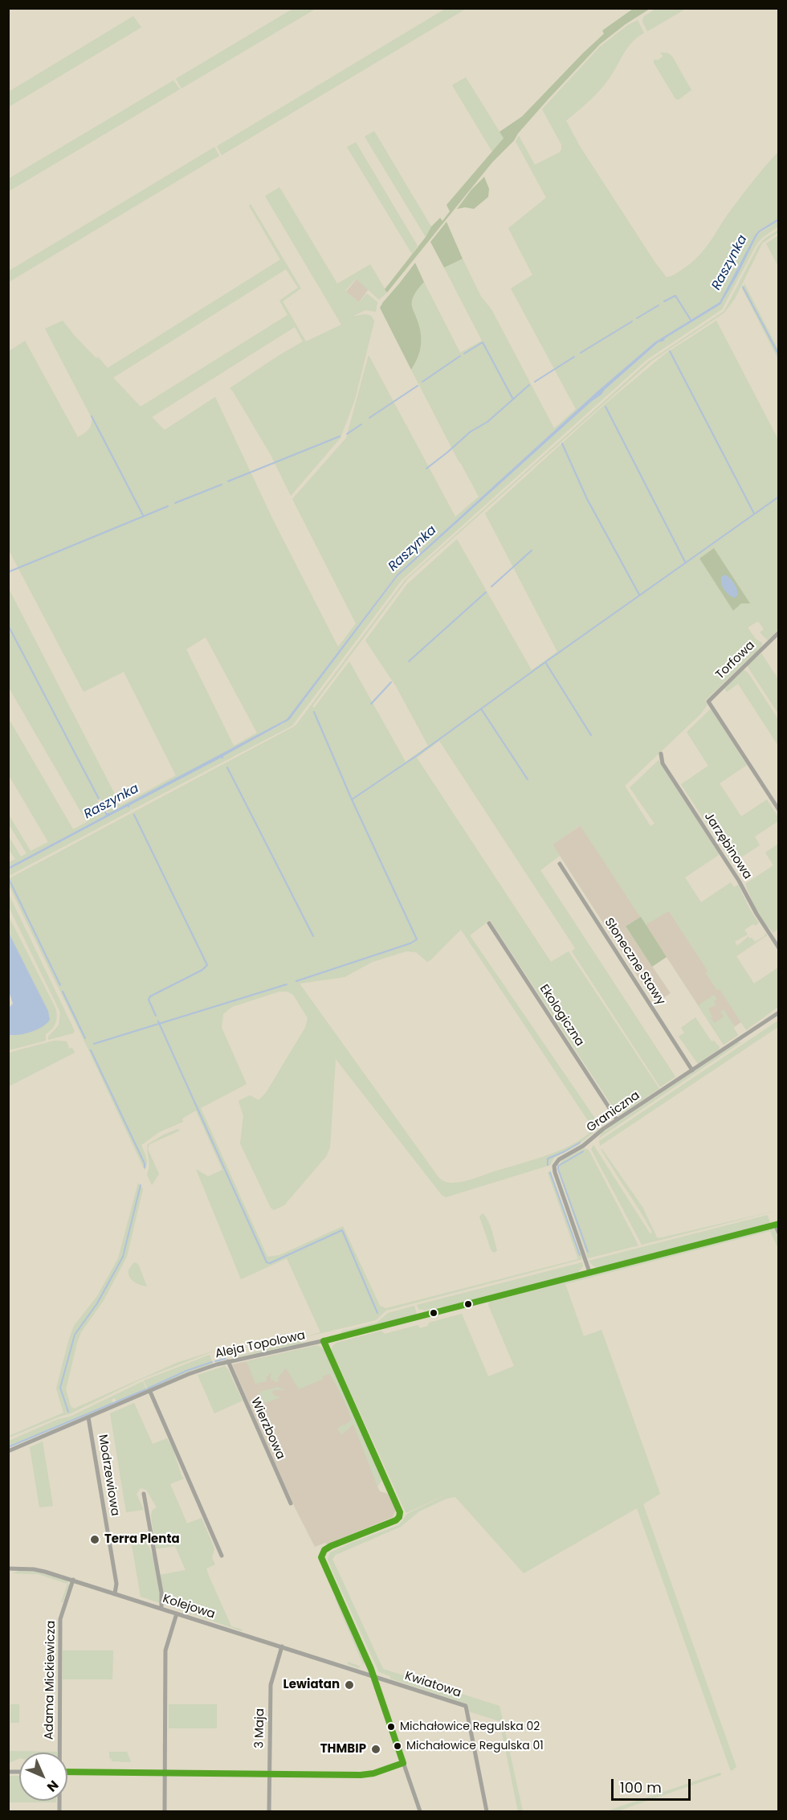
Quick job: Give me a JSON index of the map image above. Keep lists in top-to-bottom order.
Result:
{
  "streets": {
    "street": [
      "Torfowa",
      "Jarzębinowa",
      "Słoneczne Stawy",
      "Ekologiczna",
      "Graniczna",
      "Aleja Topolowa",
      "Wierzbowa",
      "Modrzewiowa",
      "Kolejowa",
      "Adama Mickiewicza",
      "Kwiatowa",
      "3 Maja"
    ]
  },
  "crossings": [
    ["Słoneczne Stawy", "Graniczna"],
    ["Ekologiczna", "Graniczna"],
    ["Graniczna", "Aleja Topolowa"],
    ["Aleja Topolowa", "Wierzbowa"],
    ["Aleja Topolowa", "Modrzewiowa"],
    ["Modrzewiowa", "Kolejowa"],
    ["Kolejowa", "Adama Mickiewicza"],
    ["Kolejowa", "Kwiatowa"],
    ["Kolejowa", "3 Maja"]
  ],
  "water": ["Raszynka"],
  "places": [
    "Terra Plenta",
    "Lewiatan",
    "Michałowice Regulska 02",
    "Michałowice Regulska 01",
    "THMBIP"
  ],
  "scale_bar": "100 m",
  "north": "bottom right"
}
